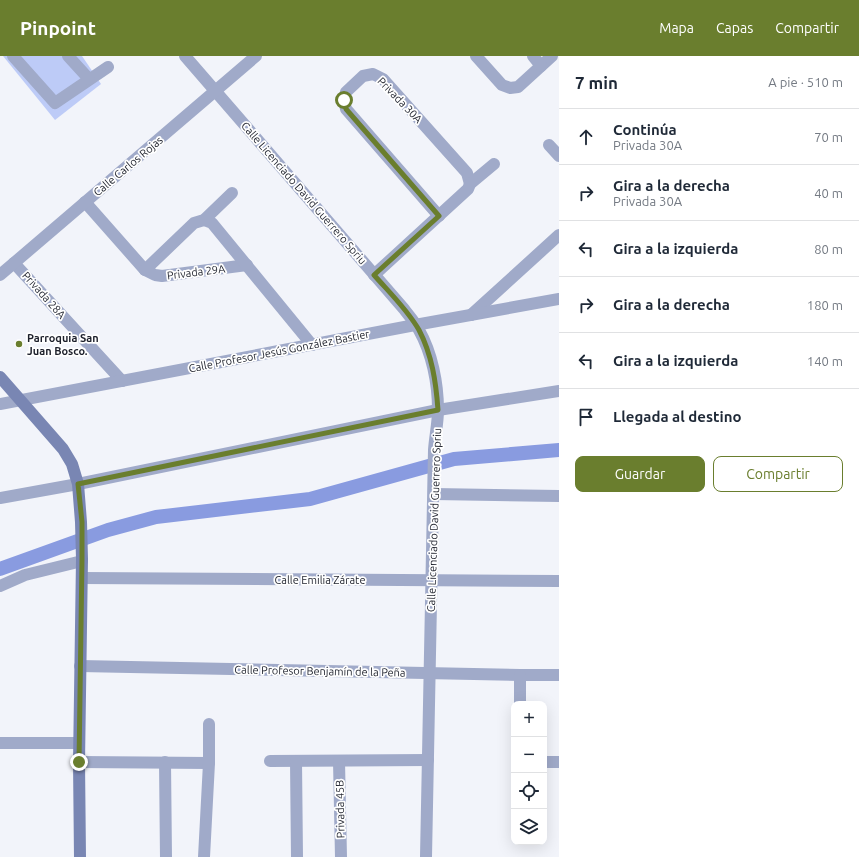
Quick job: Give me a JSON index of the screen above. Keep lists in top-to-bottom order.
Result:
{
  "streets": {
    "street": [
      "Privada 30A",
      "Calle Carlos Rojas",
      "Calle Licenciado David Guerrero Spriu",
      "Privada 29A",
      "Privada 28A",
      "Calle Profesor Jesús González Bastier",
      "Calle Emilia Zárate",
      "Calle Profesor Benjamín de la Peña",
      "Privada 45B"
    ]
  },
  "crossings": [
    ["Calle Carlos Rojas", "Calle Licenciado David Guerrero Spriu"],
    ["Calle Carlos Rojas", "Privada 28A"],
    ["Calle Licenciado David Guerrero Spriu", "Calle Profesor Jesús González Bastier"],
    ["Calle Licenciado David Guerrero Spriu", "Calle Emilia Zárate"],
    ["Calle Licenciado David Guerrero Spriu", "Calle Profesor Benjamín de la Peña"],
    ["Privada 29A", "Calle Profesor Jesús González Bastier"],
    ["Privada 28A", "Calle Profesor Jesús González Bastier"]
  ],
  "places": ["Parroquia San Juan Bosco."],
  "page": {
    "header": "Pinpoint",
    "nav": ["Mapa", "Capas", "Compartir"],
    "heading": ["7 min", "A pie · 510 m"],
    "list": [
      ["Continúa", "Privada 30A", "70 m"],
      ["Gira a la derecha", "Privada 30A", "40 m"],
      ["Gira a la izquierda", "80 m"],
      ["Gira a la derecha", "180 m"],
      ["Gira a la izquierda", "140 m"],
      "Llegada al destino"
    ],
    "buttons": ["Guardar", "Compartir"],
    "map_buttons": ["+", "−"]
  }
}
